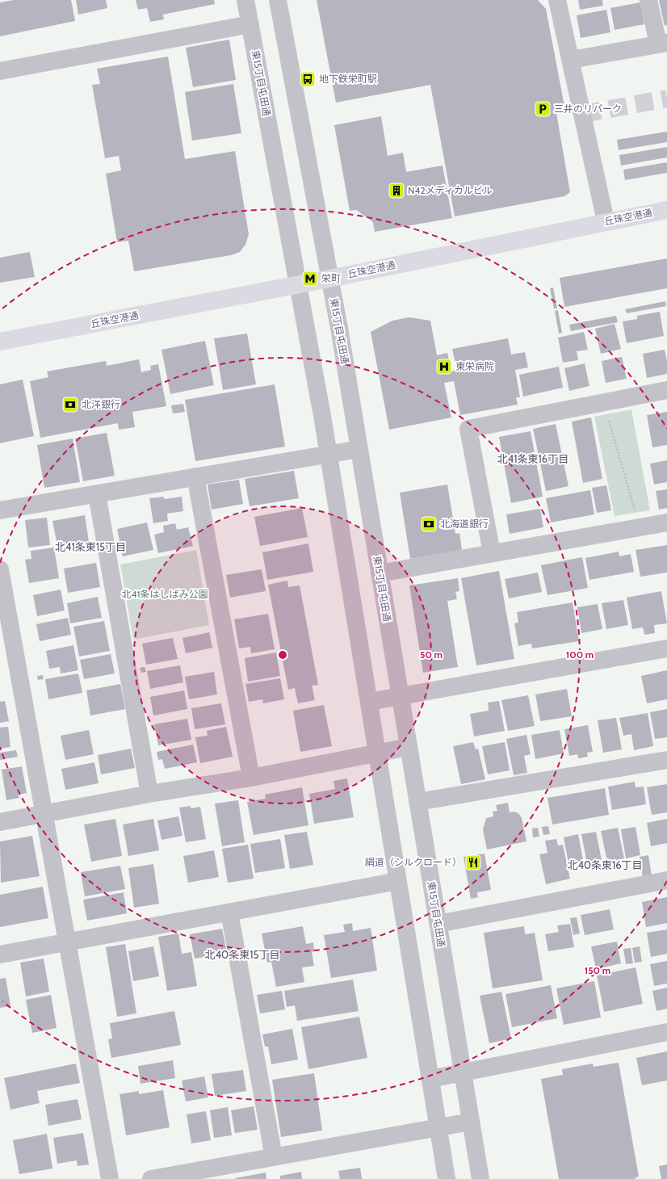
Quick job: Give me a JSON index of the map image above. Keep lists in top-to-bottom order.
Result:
{
  "streets": {
    "main road": ["丘珠空港通"],
    "street": ["東15丁目屯田通"]
  },
  "crossings": [
    ["東15丁目屯田通", "丘珠空港通"]
  ],
  "districts": [
    "北41条東16丁目",
    "北41条東15丁目",
    "北40条東16丁目",
    "北40条東15丁目"
  ],
  "parks": ["北41条はしばみ公園"],
  "places": {
    "bus stop": ["地下鉄栄町駅"],
    "parking": ["三井のリパーク"],
    "building": ["N42メディカルビル"],
    "metro station": ["栄町"],
    "hospital": ["東栄病院"],
    "bank": ["北洋銀行", "北海道銀行"],
    "restaurant": ["絹道（シルクロード）"]
  },
  "rings": ["50 m", "100 m", "150 m"]
}
